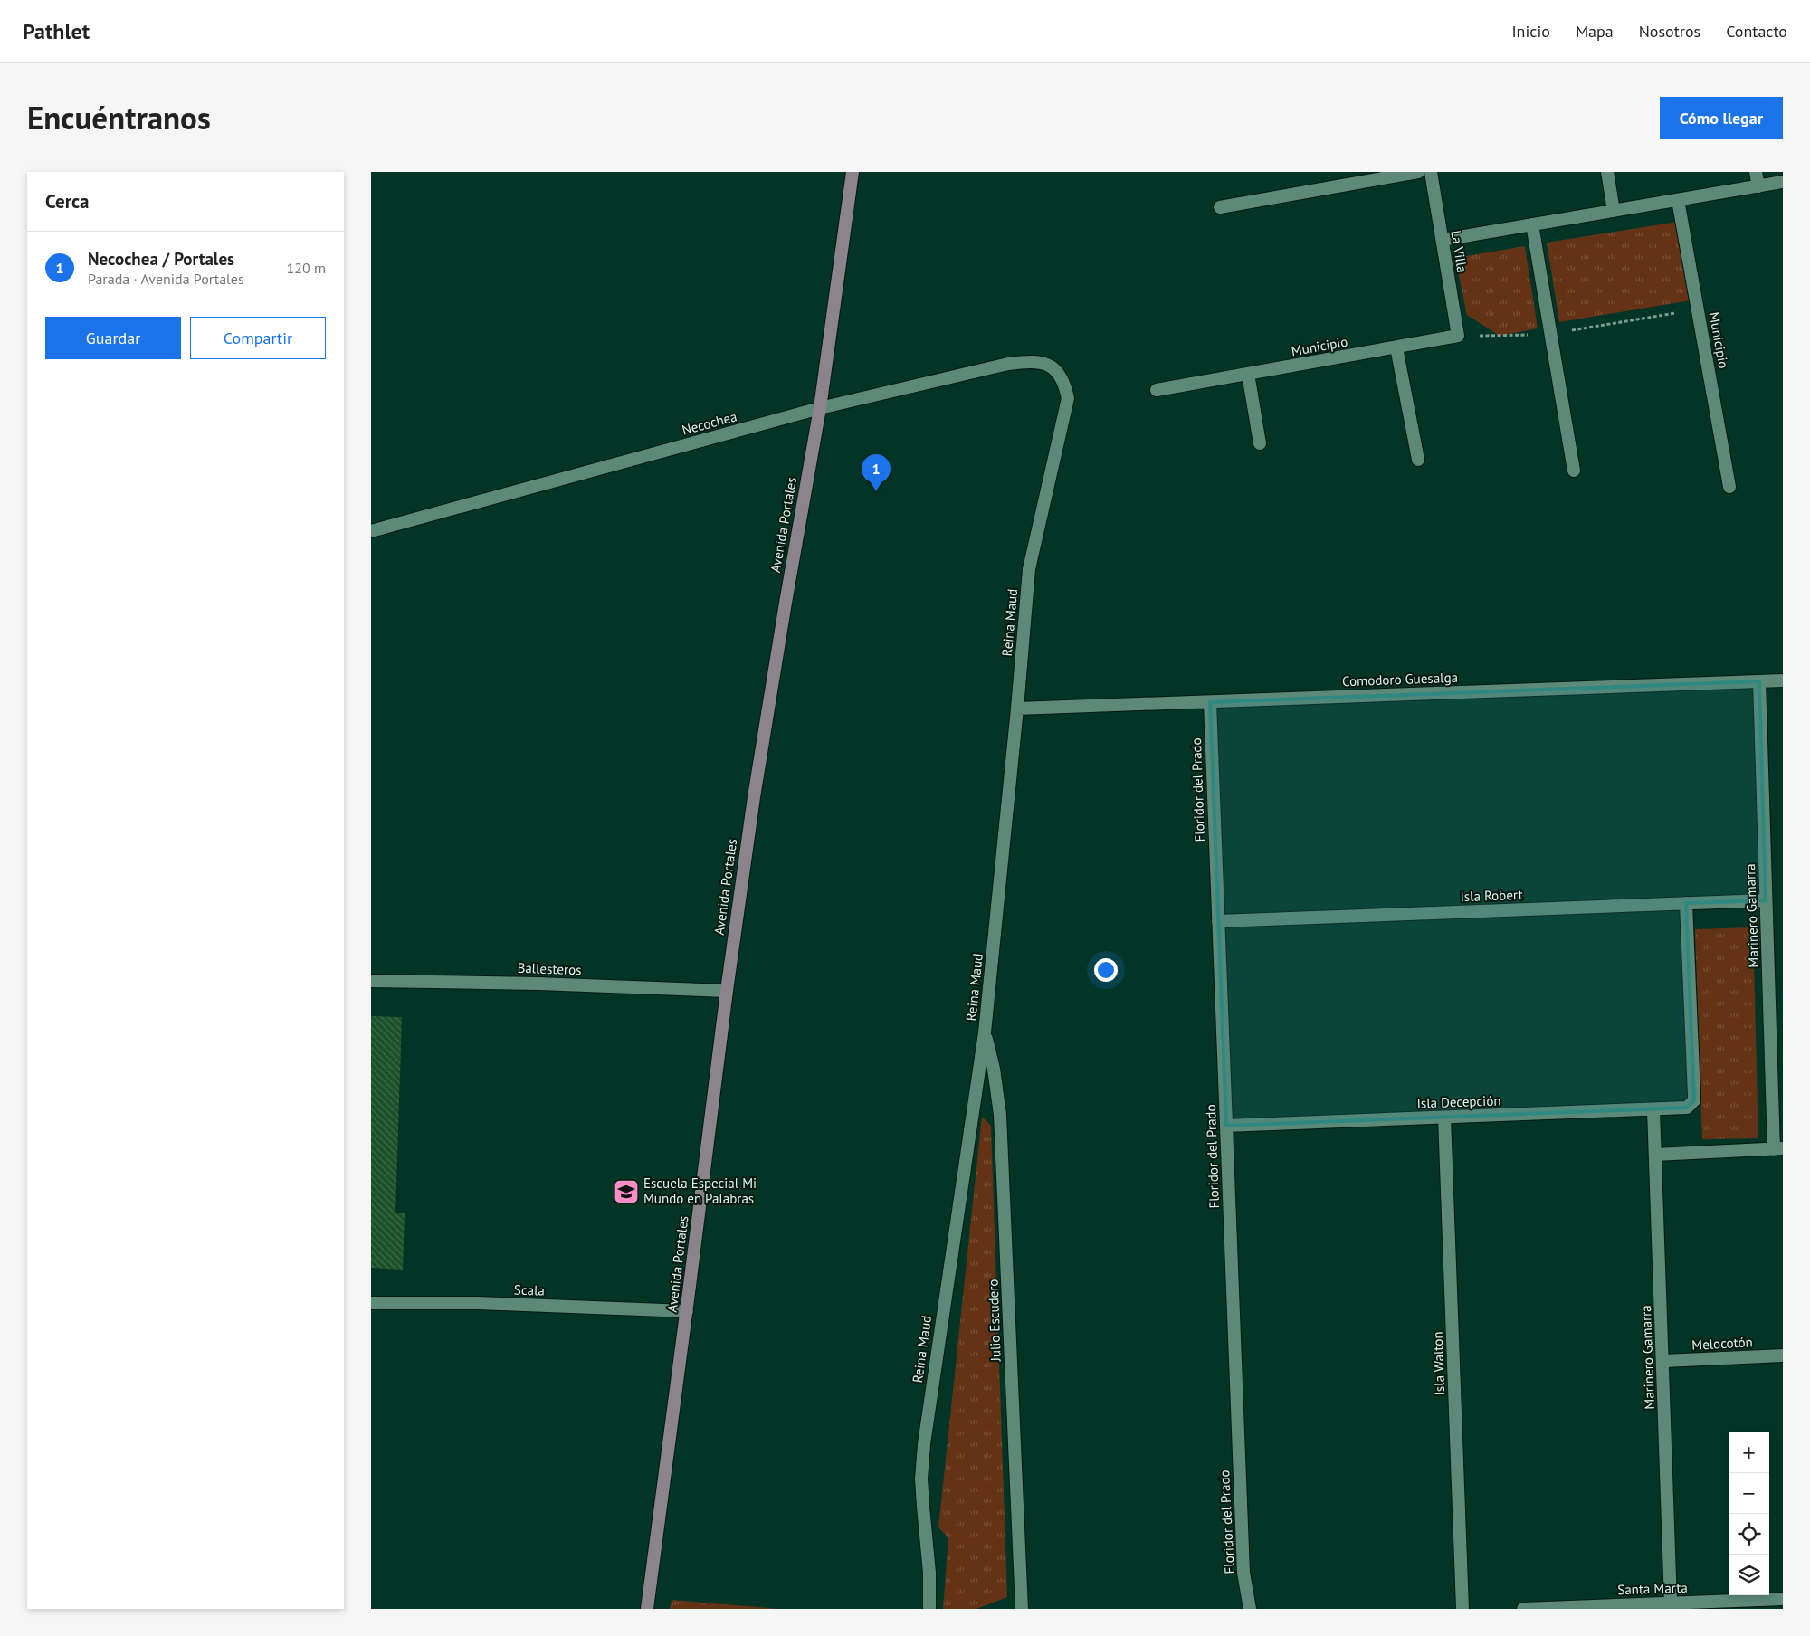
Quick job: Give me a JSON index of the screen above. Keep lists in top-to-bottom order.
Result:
{
  "streets": {
    "main road": ["Avenida Portales"],
    "street": [
      "La Villa",
      "Municipio",
      "Necochea",
      "Reina Maud",
      "Comodoro Guesalga",
      "Floridor del Prado",
      "Isla Robert",
      "Marinero Gamarra",
      "Ballesteros",
      "Isla Decepción",
      "Scala",
      "Julio Escudero",
      "Melocotón",
      "Isla Walton",
      "Santa Marta"
    ]
  },
  "crossings": [
    ["La Villa", "Municipio"],
    ["Necochea", "Avenida Portales"],
    ["Necochea", "Reina Maud"],
    ["Avenida Portales", "Ballesteros"],
    ["Avenida Portales", "Scala"],
    ["Reina Maud", "Comodoro Guesalga"],
    ["Reina Maud", "Julio Escudero"],
    ["Comodoro Guesalga", "Floridor del Prado"],
    ["Comodoro Guesalga", "Marinero Gamarra"],
    ["Floridor del Prado", "Isla Robert"],
    ["Floridor del Prado", "Isla Decepción"],
    ["Isla Robert", "Marinero Gamarra"],
    ["Isla Robert", "Isla Decepción"],
    ["Marinero Gamarra", "Isla Decepción"],
    ["Marinero Gamarra", "Melocotón"],
    ["Marinero Gamarra", "Santa Marta"],
    ["Isla Decepción", "Isla Walton"]
  ],
  "places": {
    "school or university": ["Escuela Especial Mi Mundo en Palabras"]
  },
  "page": {
    "header": "Pathlet",
    "nav": [
      "Inicio",
      "Mapa",
      "Nosotros",
      "Contacto"
    ],
    "title": "Encuéntranos",
    "buttons": [
      "Cómo llegar",
      ["Guardar", "Compartir"]
    ],
    "heading": "Cerca",
    "list": [
      {
        "mark": "1",
        "name": "Necochea / Portales",
        "note": "Parada · Avenida Portales",
        "value": "120 m"
      }
    ],
    "pins": "1",
    "map_buttons": ["+", "−"]
  }
}
